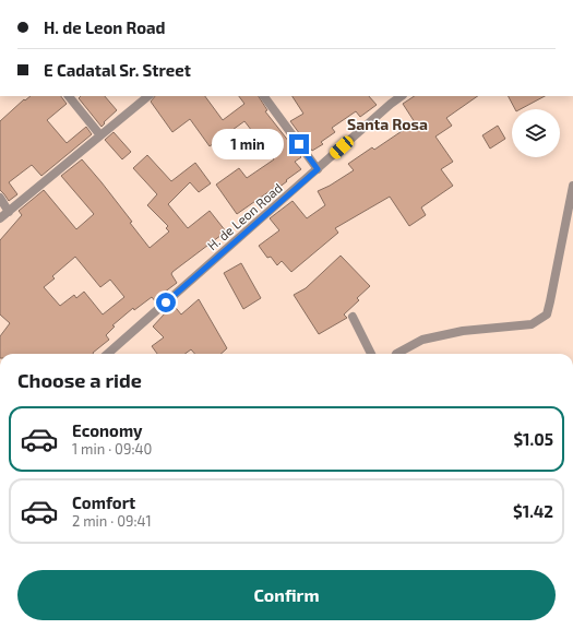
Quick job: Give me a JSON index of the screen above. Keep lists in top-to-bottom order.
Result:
{
  "streets": {
    "street": ["H. de Leon Road"]
  },
  "districts": ["Santa Rosa"],
  "page": {
    "banner": ["H. de Leon Road", "E Cadatal Sr. Street"],
    "bubble": "1 min",
    "heading": "Choose a ride",
    "list": [
      {
        "name": "Economy",
        "note": "1 min · 09:40",
        "value": "$1.05"
      },
      {
        "name": "Comfort",
        "note": "2 min · 09:41",
        "value": "$1.42"
      }
    ],
    "buttons": "Confirm"
  }
}
